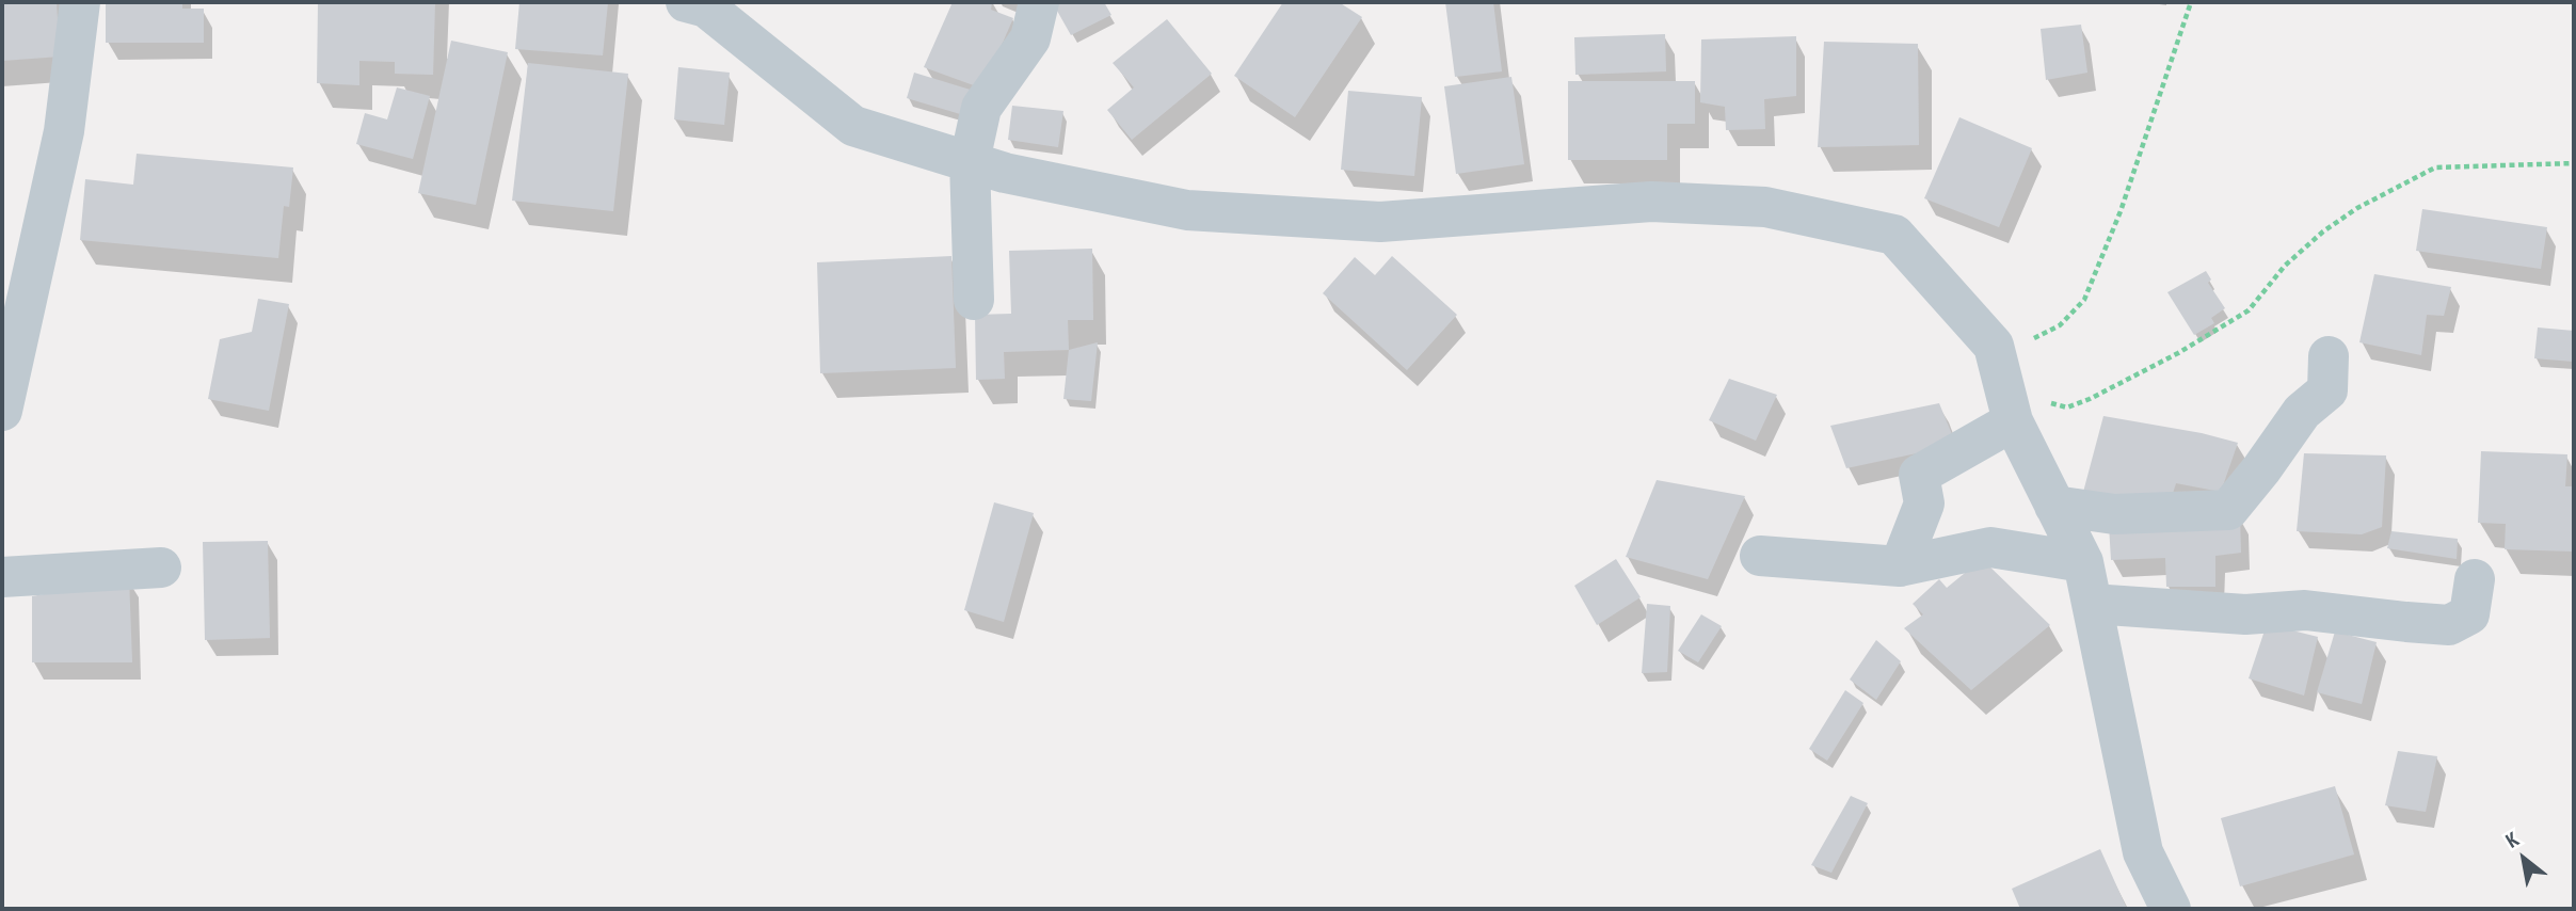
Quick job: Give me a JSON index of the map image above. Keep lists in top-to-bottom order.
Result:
{
  "north": "top left"
}
